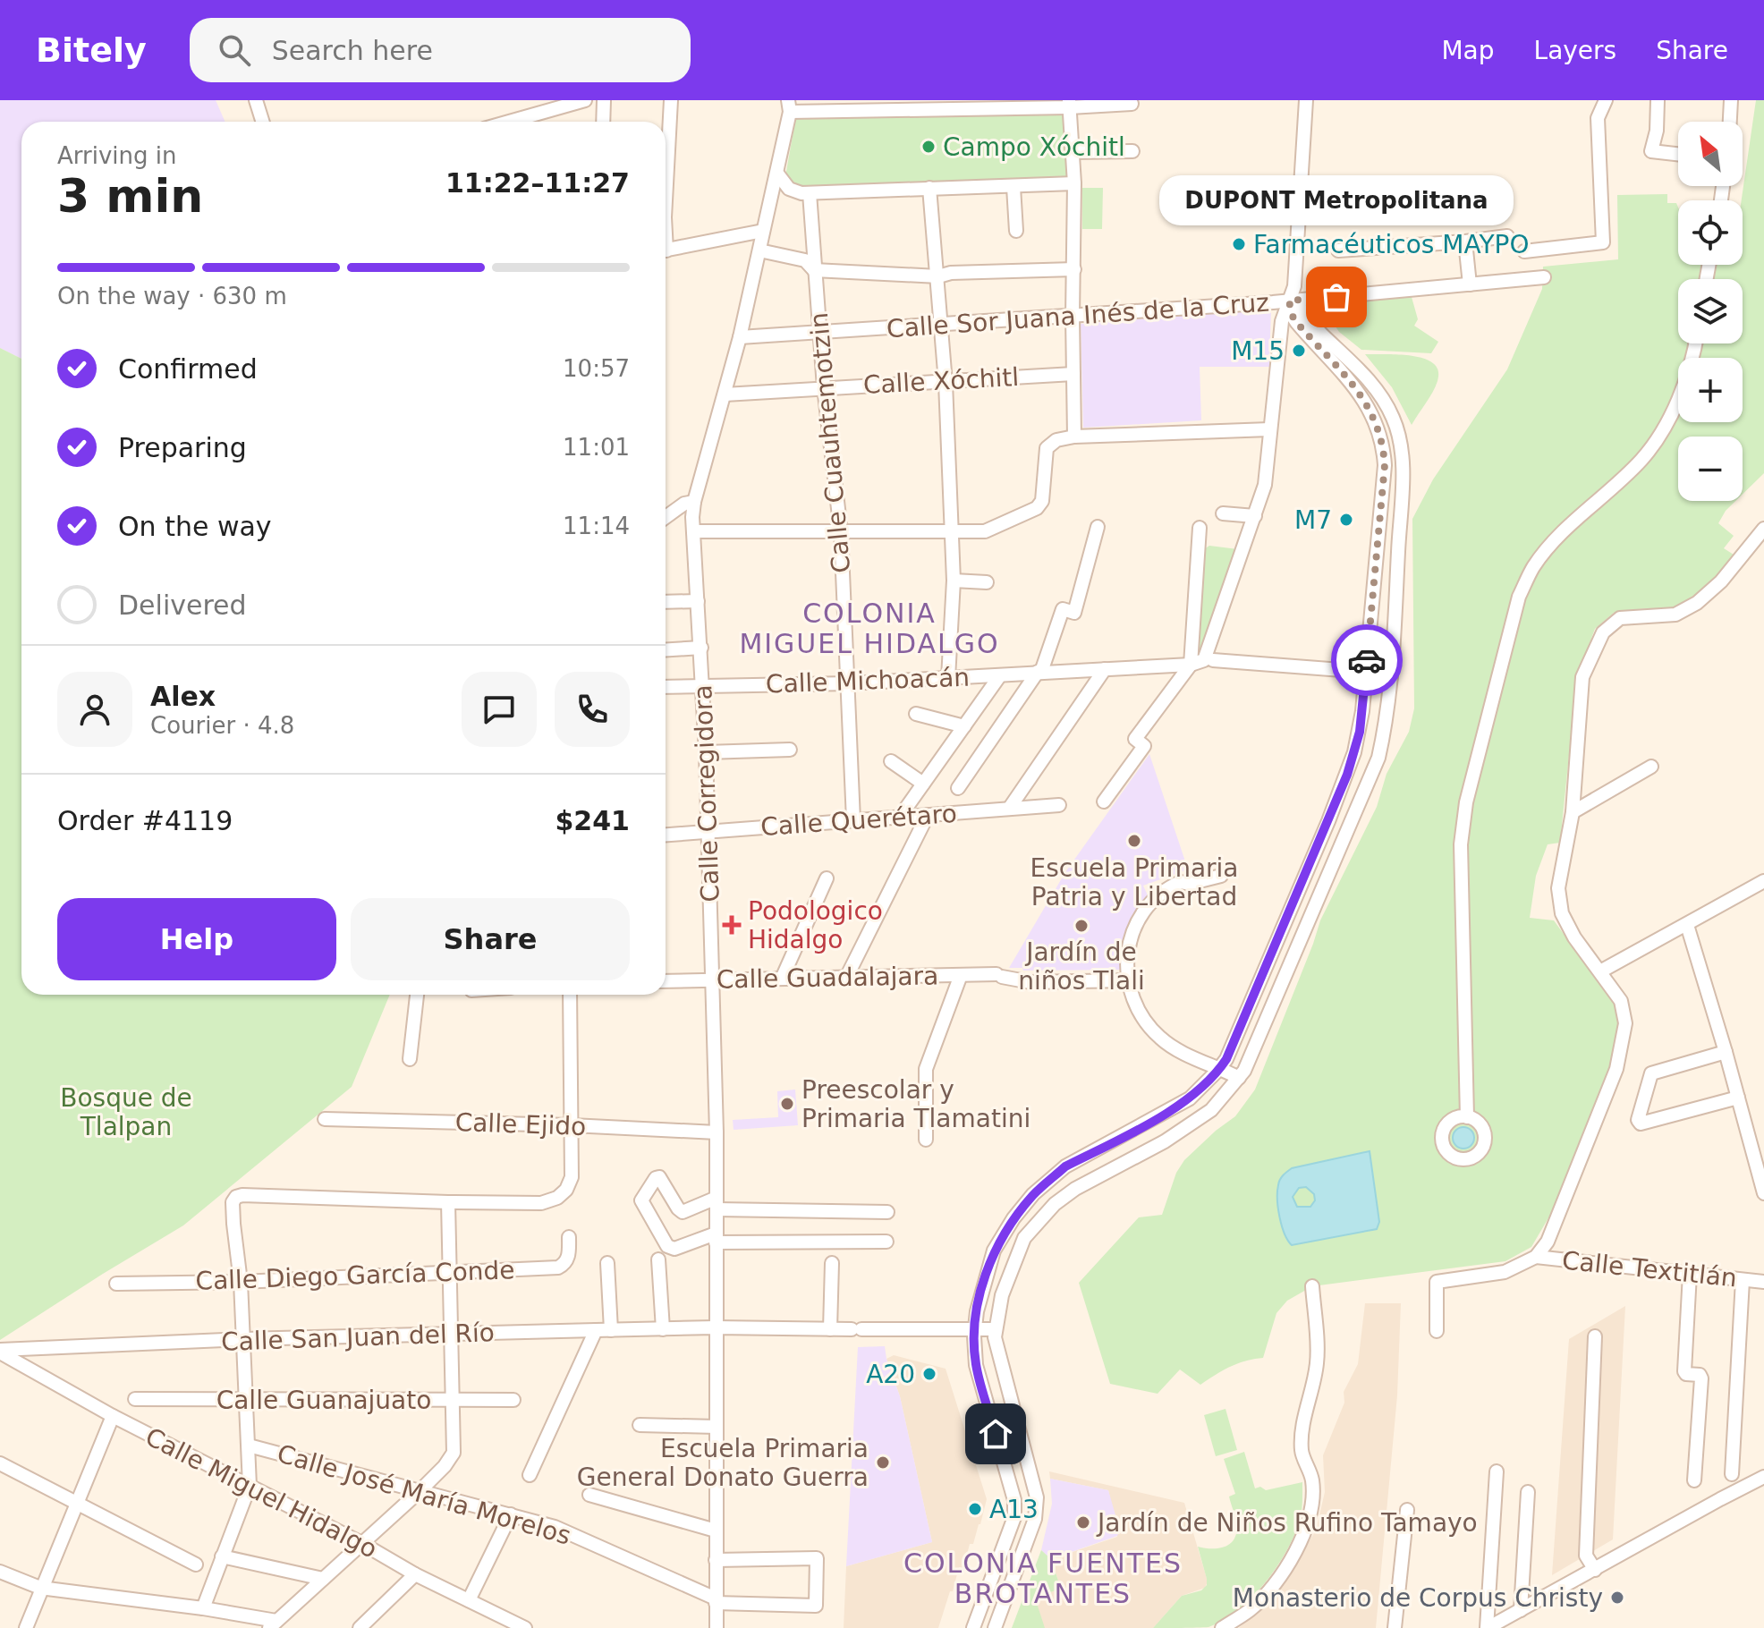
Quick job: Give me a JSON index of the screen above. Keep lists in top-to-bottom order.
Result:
{
  "streets": {
    "street": [
      "Calle Sor Juana Inés de la Cruz",
      "Calle Xóchitl",
      "Calle Cuauhtemotzin",
      "Calle Michoacán",
      "Calle Corregidora",
      "Calle Querétaro",
      "Calle Guadalajara",
      "Calle Ejido",
      "Calle Textitlán",
      "Calle Diego García Conde",
      "Calle San Juan del Río",
      "Calle Guanajuato",
      "Calle Miguel Hidalgo",
      "Calle José María Morelos"
    ]
  },
  "crossings": [
    ["Calle Sor Juana Inés de la Cruz", "Calle Cuauhtemotzin"],
    ["Calle Sor Juana Inés de la Cruz", "Calle Corregidora"],
    ["Calle Xóchitl", "Calle Cuauhtemotzin"],
    ["Calle Xóchitl", "Calle Corregidora"],
    ["Calle Cuauhtemotzin", "Calle Michoacán"],
    ["Calle Cuauhtemotzin", "Calle Querétaro"],
    ["Calle Michoacán", "Calle Corregidora"],
    ["Calle Corregidora", "Calle Querétaro"],
    ["Calle Corregidora", "Calle Guadalajara"],
    ["Calle Corregidora", "Calle Ejido"],
    ["Calle Corregidora", "Calle San Juan del Río"],
    ["Calle Corregidora", "Calle José María Morelos"],
    ["Calle San Juan del Río", "Calle Miguel Hidalgo"]
  ],
  "districts": ["COLONIA MIGUEL HIDALGO", "COLONIA FUENTES BROTANTES"],
  "parks": ["Bosque de Tlalpan"],
  "places": {
    "other": [
      "Campo Xóchitl",
      "Farmacéuticos MAYPO",
      "DUPONT Metropolitana",
      "M15",
      "M7",
      "Escuela Primaria Patria y Libertad",
      "Jardín de niños Tlali",
      "Preescolar y Primaria Tlamatini",
      "A20",
      "Escuela Primaria General Donato Guerra",
      "A13",
      "Jardín de Niños Rufino Tamayo",
      "Monasterio de Corpus Christy"
    ],
    "health": ["Podologico Hidalgo"]
  },
  "north": "top left",
  "page": {
    "header": "Bitely",
    "search": "Search here",
    "nav": ["Map", "Layers", "Share"],
    "map_buttons": ["+", "−"],
    "heading": ["3 min", "Arriving in", "11:22–11:27"],
    "panel": [
      "Alex",
      "Courier · 4.8",
      "Order #4119",
      "$241"
    ],
    "bubble": "DUPONT Metropolitana",
    "bar": "On the way · 630 m",
    "list": [
      ["Confirmed", "10:57"],
      ["Preparing", "11:01"],
      ["On the way", "11:14"],
      "Delivered"
    ],
    "buttons": ["Help", "Share"]
  }
}
